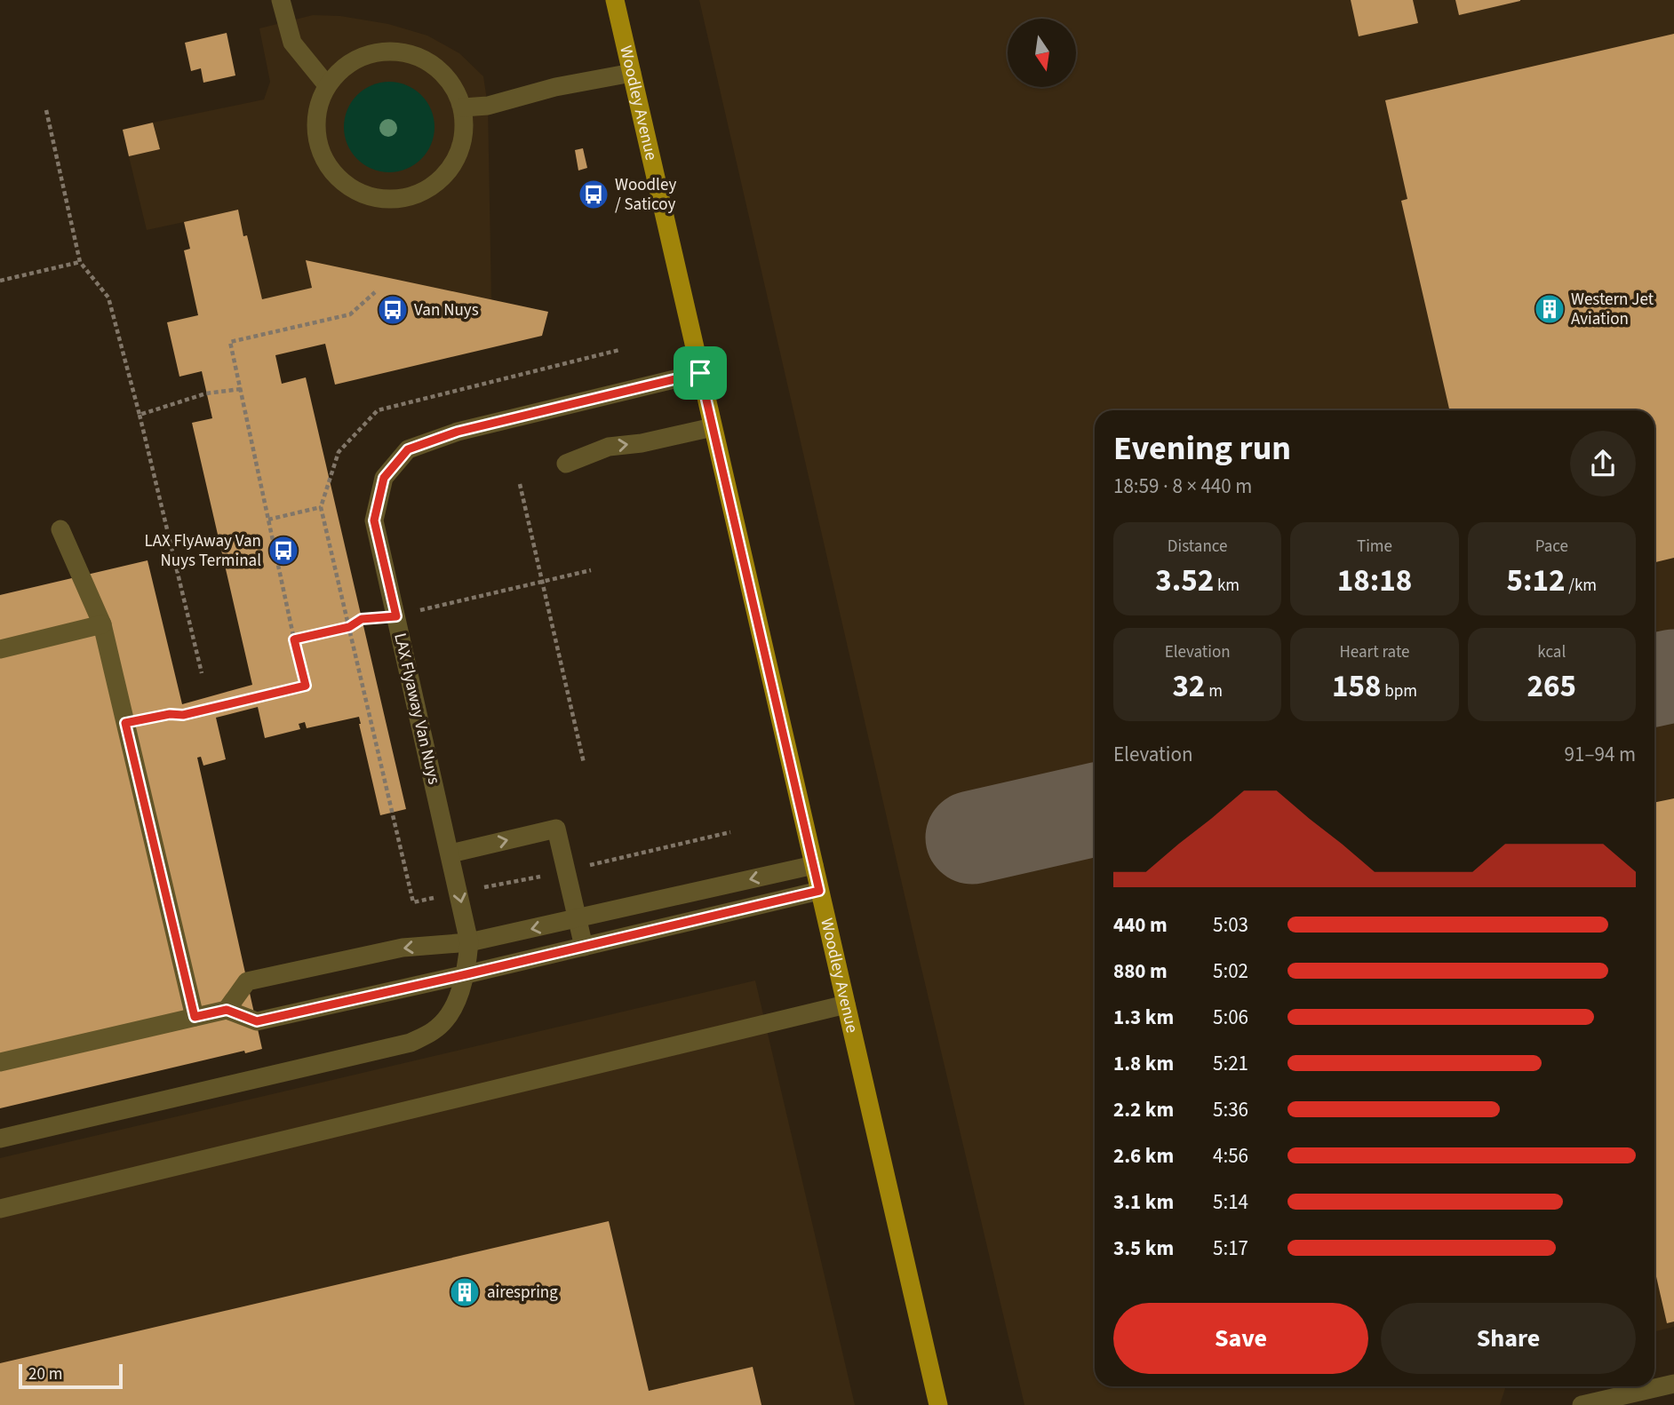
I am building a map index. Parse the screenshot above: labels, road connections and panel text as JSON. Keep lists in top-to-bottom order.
{
  "streets": {
    "main road": ["Woodley Avenue"],
    "street": ["LAX Flyaway Van Nuys"]
  },
  "crossings": [
    ["Woodley Avenue", "LAX Flyaway Van Nuys"]
  ],
  "places": {
    "bus stop": ["Woodley / Saticoy", "Van Nuys", "LAX FlyAway Van Nuys Terminal"],
    "building": ["Western Jet Aviation", "airespring"]
  },
  "scale_bar": "20 m",
  "north": "bottom",
  "page": {
    "heading": ["Evening run", "18:59 · 8 × 440 m"],
    "stats": [
      ["Distance", "3.52 km"],
      ["Time", "18:18"],
      ["Pace", "5:12 /km"],
      ["Elevation", "32 m"],
      ["Heart rate", "158 bpm"],
      ["kcal", "265"]
    ],
    "chart": ["Elevation", "91–94 m"],
    "list": [
      {
        "name": "440 m",
        "note": "5:03"
      },
      {
        "name": "880 m",
        "note": "5:02"
      },
      {
        "name": "1.3 km",
        "note": "5:06"
      },
      {
        "name": "1.8 km",
        "note": "5:21"
      },
      {
        "name": "2.2 km",
        "note": "5:36"
      },
      {
        "name": "2.6 km",
        "note": "4:56"
      },
      {
        "name": "3.1 km",
        "note": "5:14"
      },
      {
        "name": "3.5 km",
        "note": "5:17"
      }
    ],
    "buttons": ["Save", "Share"],
    "scale": "20 m"
  }
}
